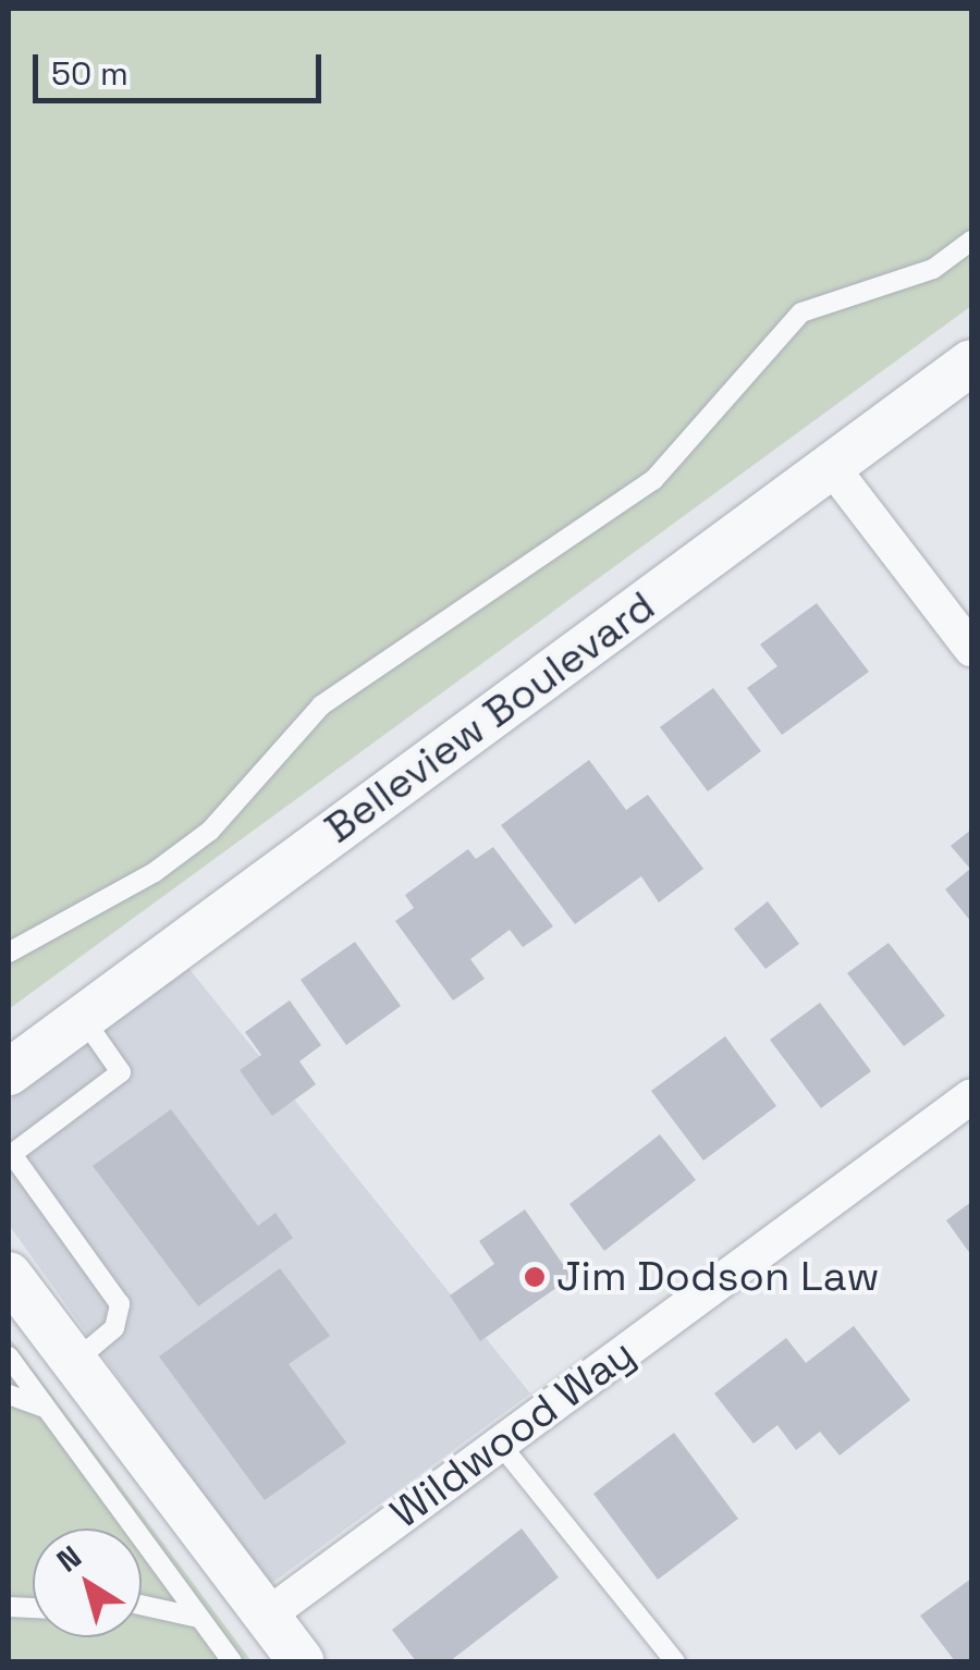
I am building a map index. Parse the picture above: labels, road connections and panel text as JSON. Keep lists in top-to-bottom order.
{
  "streets": {
    "street": ["Belleview Boulevard", "Wildwood Way"]
  },
  "places": ["Jim Dodson Law"],
  "scale_bar": "50 m",
  "north": "top left"
}
